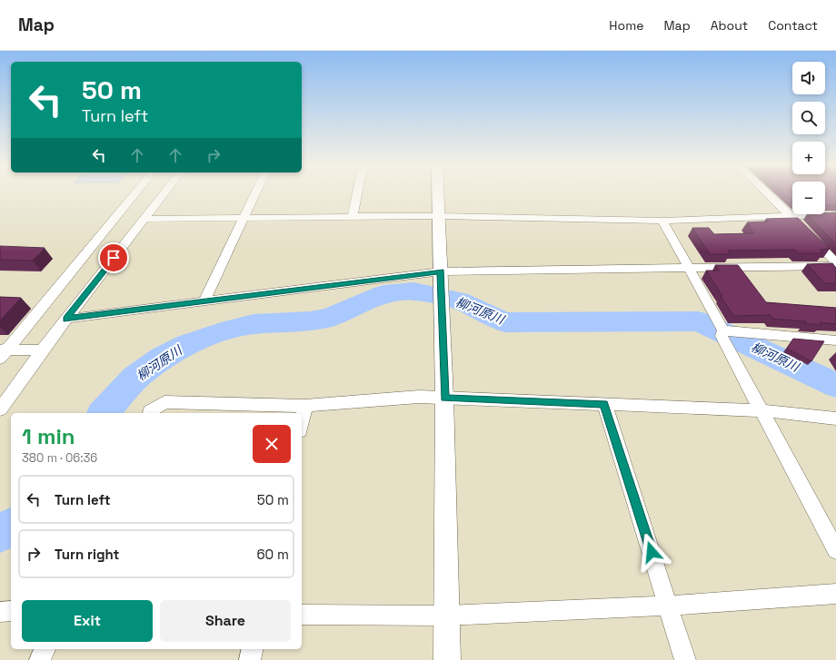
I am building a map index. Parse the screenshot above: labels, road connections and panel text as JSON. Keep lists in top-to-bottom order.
{
  "water": ["柳河原川"],
  "page": {
    "header": "Map",
    "nav": [
      "Home",
      "Map",
      "About",
      "Contact"
    ],
    "map_buttons": ["+", "−"],
    "turn": ["50 m", "Turn left"],
    "heading": ["1 min", "380 m · 06:36"],
    "list": [
      {
        "name": "Turn left",
        "value": "50 m"
      },
      {
        "name": "Turn right",
        "value": "60 m"
      }
    ],
    "buttons": ["Exit", "Share"]
  }
}
